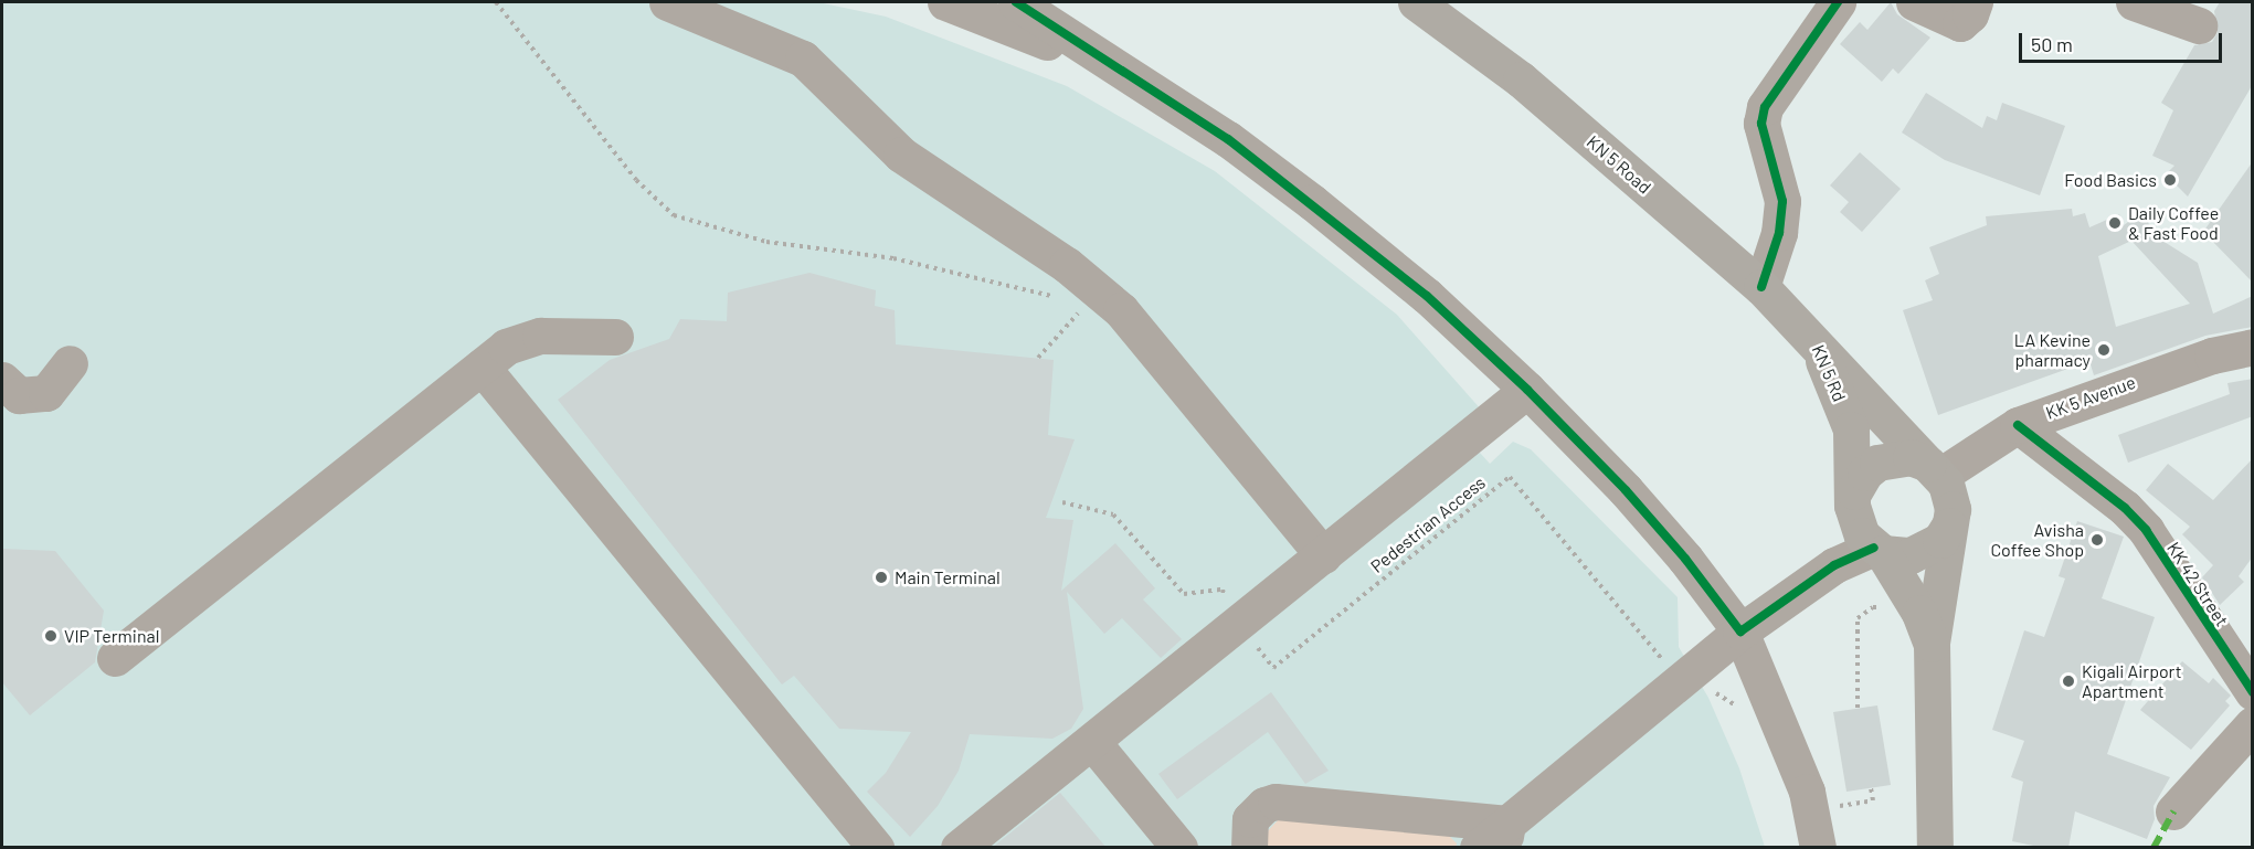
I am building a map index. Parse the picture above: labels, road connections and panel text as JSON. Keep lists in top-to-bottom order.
{
  "streets": {
    "main road": ["KN 5 Road", "KN 5 Rd"],
    "street": ["KK 5 Avenue", "KK 42 Street"],
    "path": ["Pedestrian Access"]
  },
  "crossings": [
    ["KN 5 Road", "KN 5 Rd"],
    ["KN 5 Rd", "KK 5 Avenue"],
    ["KK 5 Avenue", "KK 42 Street"]
  ],
  "places": [
    "Food Basics",
    "Daily Coffee & Fast Food",
    "LA Kevine pharmacy",
    "Avisha Coffee Shop",
    "Main Terminal",
    "VIP Terminal",
    "Kigali Airport Apartment"
  ],
  "scale_bar": "50 m"
}
